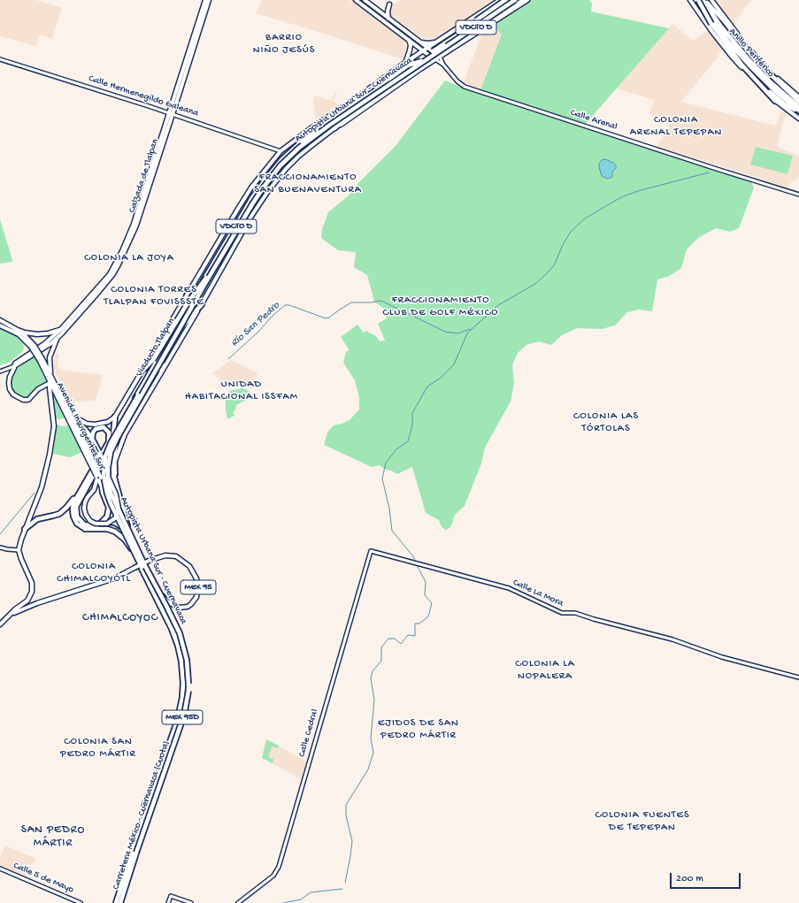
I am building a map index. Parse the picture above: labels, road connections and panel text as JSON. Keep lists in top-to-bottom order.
{
  "streets": {
    "highway": [
      "VDCTO D",
      "Anillo Periférico",
      "Autopista Urbana Sur - Cuernavaca",
      "Viaducto Tlalpan",
      "MEX 95D",
      "Carretera México - Cuernavaca (Cuota)"
    ],
    "main road": ["Calzada de Tlalpan", "Avenida Insurgentes Sur", "MEX 95"],
    "street": [
      "Calle Hermenegildo Galeana",
      "Calle Arenal",
      "Calle La Mora",
      "Calle Cedral",
      "Calle 5 de Mayo"
    ]
  },
  "crossings": [
    ["VDCTO D", "Viaducto Tlalpan"],
    ["VDCTO D", "MEX 95D"],
    ["Calle Hermenegildo Galeana", "Calzada de Tlalpan"],
    ["Calle Hermenegildo Galeana", "Viaducto Tlalpan"],
    ["Autopista Urbana Sur - Cuernavaca", "Viaducto Tlalpan"],
    ["Autopista Urbana Sur - Cuernavaca", "Carretera México - Cuernavaca (Cuota)"],
    ["Viaducto Tlalpan", "MEX 95D"],
    ["Avenida Insurgentes Sur", "MEX 95D"],
    ["Avenida Insurgentes Sur", "Carretera México - Cuernavaca (Cuota)"],
    ["MEX 95", "Carretera México - Cuernavaca (Cuota)"],
    ["Calle La Mora", "Calle Cedral"],
    ["MEX 95D", "Carretera México - Cuernavaca (Cuota)"]
  ],
  "districts": [
    "BARRIO NIÑO JESÚS",
    "COLONIA ARENAL TEPEPAN",
    "FRACCIONAMIENTO SAN BUENAVENTURA",
    "COLONIA LA JOYA",
    "COLONIA TORRES TLALPAN FOVISSSTE",
    "FRACCIONAMIENTO CLUB DE GOLF MÉXICO",
    "UNIDAD HABITACIONAL ISSFAM",
    "COLONIA LAS TÓRTOLAS",
    "COLONIA CHIMALCOYÓTL",
    "CHIMALCOYOC",
    "COLONIA LA NOPALERA",
    "EJIDOS DE SAN PEDRO MÁRTIR",
    "COLONIA SAN PEDRO MÁRTIR",
    "COLONIA FUENTES DE TEPEPAN",
    "SAN PEDRO MÁRTIR"
  ],
  "water": ["Río San Pedro"],
  "scale_bar": "200 m"
}
